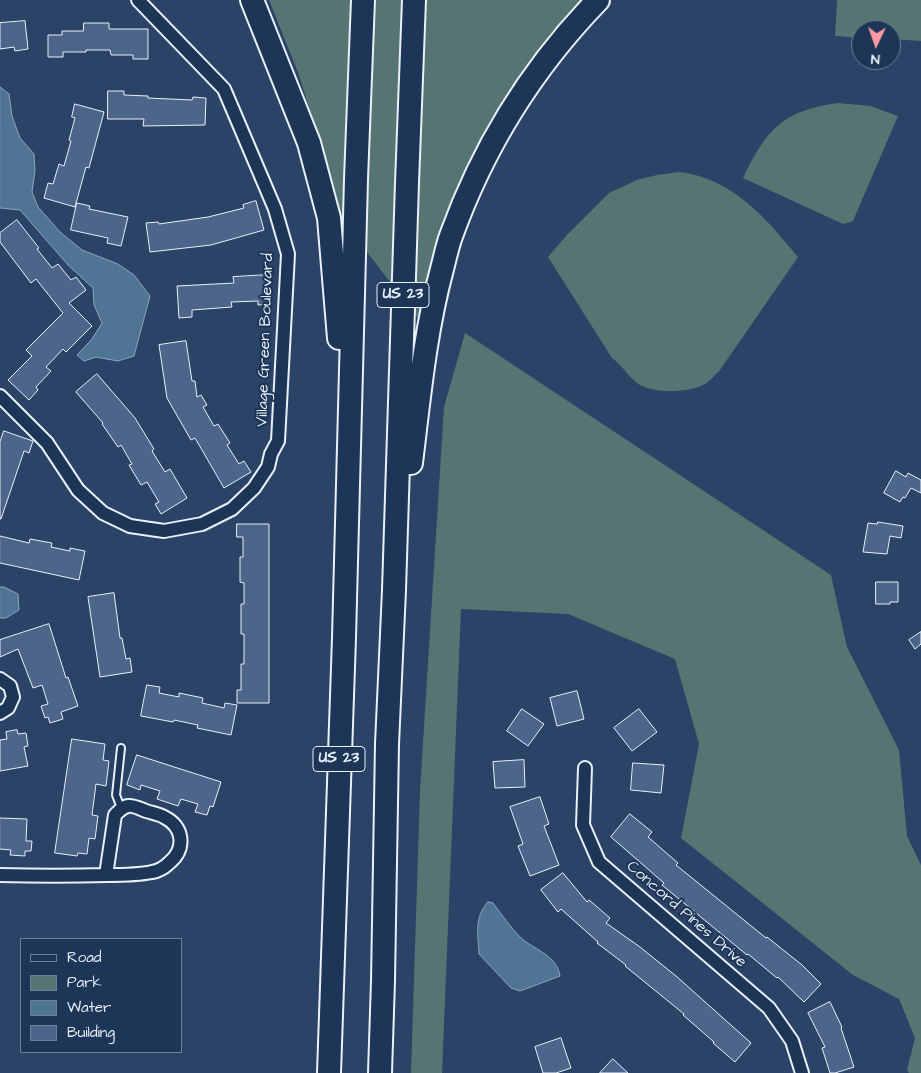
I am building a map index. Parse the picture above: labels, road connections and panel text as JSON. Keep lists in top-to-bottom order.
{
  "streets": {
    "highway": ["US 23"],
    "street": ["Village Green Boulevard", "Concord Pines Drive"]
  },
  "legend": [
    "Road",
    "Park",
    "Water",
    "Building"
  ],
  "north": "bottom"
}
